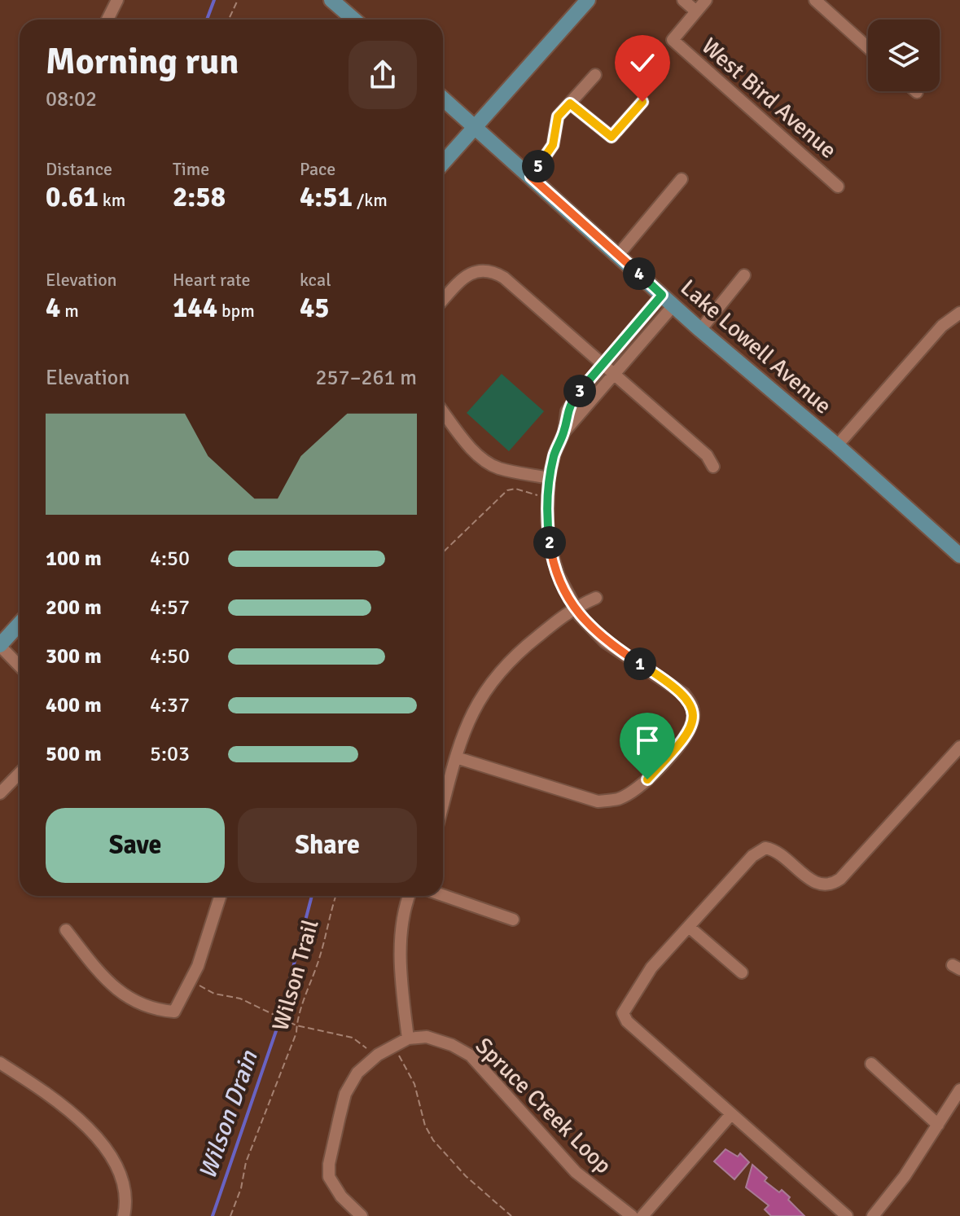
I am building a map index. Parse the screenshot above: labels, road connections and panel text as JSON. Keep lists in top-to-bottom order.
{
  "streets": {
    "main road": ["Lake Lowell Avenue"],
    "street": ["West Bird Avenue", "Spruce Creek Loop"],
    "path": ["Wilson Trail"]
  },
  "water": ["Wilson Drain"],
  "page": {
    "heading": ["Morning run", "08:02"],
    "stats": [
      ["Distance", "0.61 km"],
      ["Time", "2:58"],
      ["Pace", "4:51 /km"],
      ["Elevation", "4 m"],
      ["Heart rate", "144 bpm"],
      ["kcal", "45"]
    ],
    "pins": [
      "5",
      "4",
      "3",
      "2",
      "1"
    ],
    "chart": ["Elevation", "257–261 m"],
    "list": [
      {
        "name": "100 m",
        "note": "4:50"
      },
      {
        "name": "200 m",
        "note": "4:57"
      },
      {
        "name": "300 m",
        "note": "4:50"
      },
      {
        "name": "400 m",
        "note": "4:37"
      },
      {
        "name": "500 m",
        "note": "5:03"
      }
    ],
    "buttons": ["Save", "Share"]
  }
}
